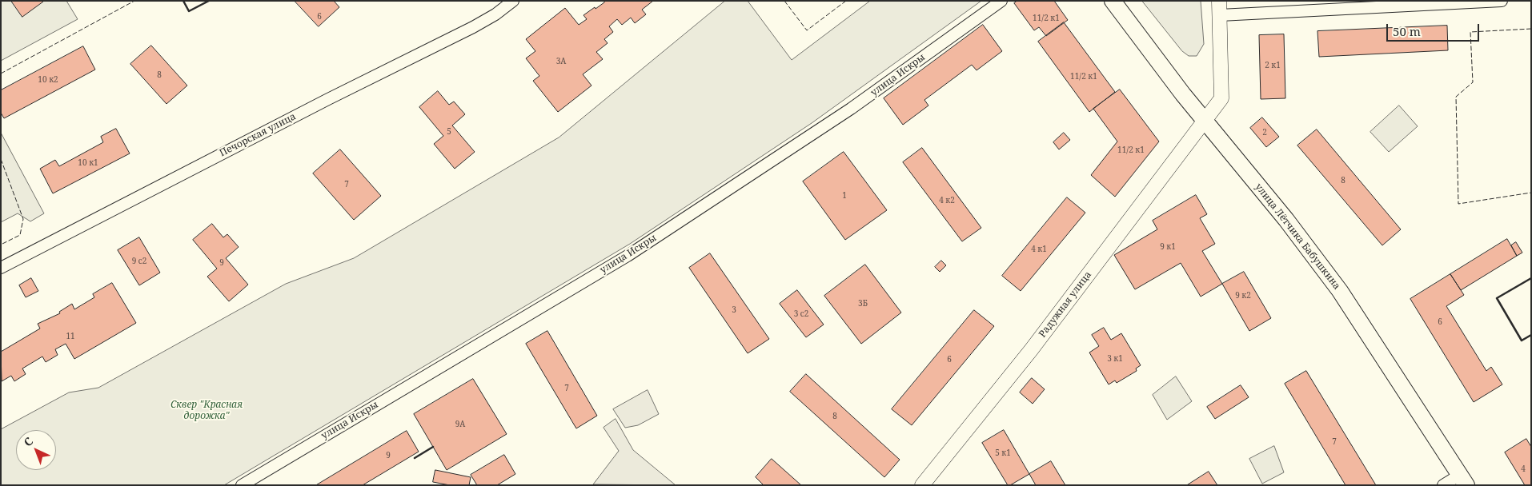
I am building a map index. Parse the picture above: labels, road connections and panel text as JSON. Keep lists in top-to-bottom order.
{
  "streets": {
    "main road": ["улица Лётчика Бабушкина"],
    "street": ["улица Искры", "Печорская улица", "Радужная улица"]
  },
  "crossings": [
    ["улица Лётчика Бабушкина", "Радужная улица"]
  ],
  "parks": ["Сквер \"Красная дорожка\""],
  "house_numbers": [
    "6",
    "11/2 к1",
    "3А",
    "2 к1",
    "8",
    "11/2 к1",
    "10 к2",
    "5",
    "2",
    "11/2 к1",
    "10 к1",
    "8",
    "7",
    "1",
    "4 к2",
    "9 к1",
    "4 к1",
    "9 с2",
    "9",
    "9 к2",
    "3Б",
    "3",
    "3 с2",
    "6",
    "11",
    "3 к1",
    "6",
    "7",
    "8",
    "9А",
    "7",
    "5 к1",
    "9",
    "4"
  ],
  "scale_bar": "50 m",
  "north": "top left"
}
